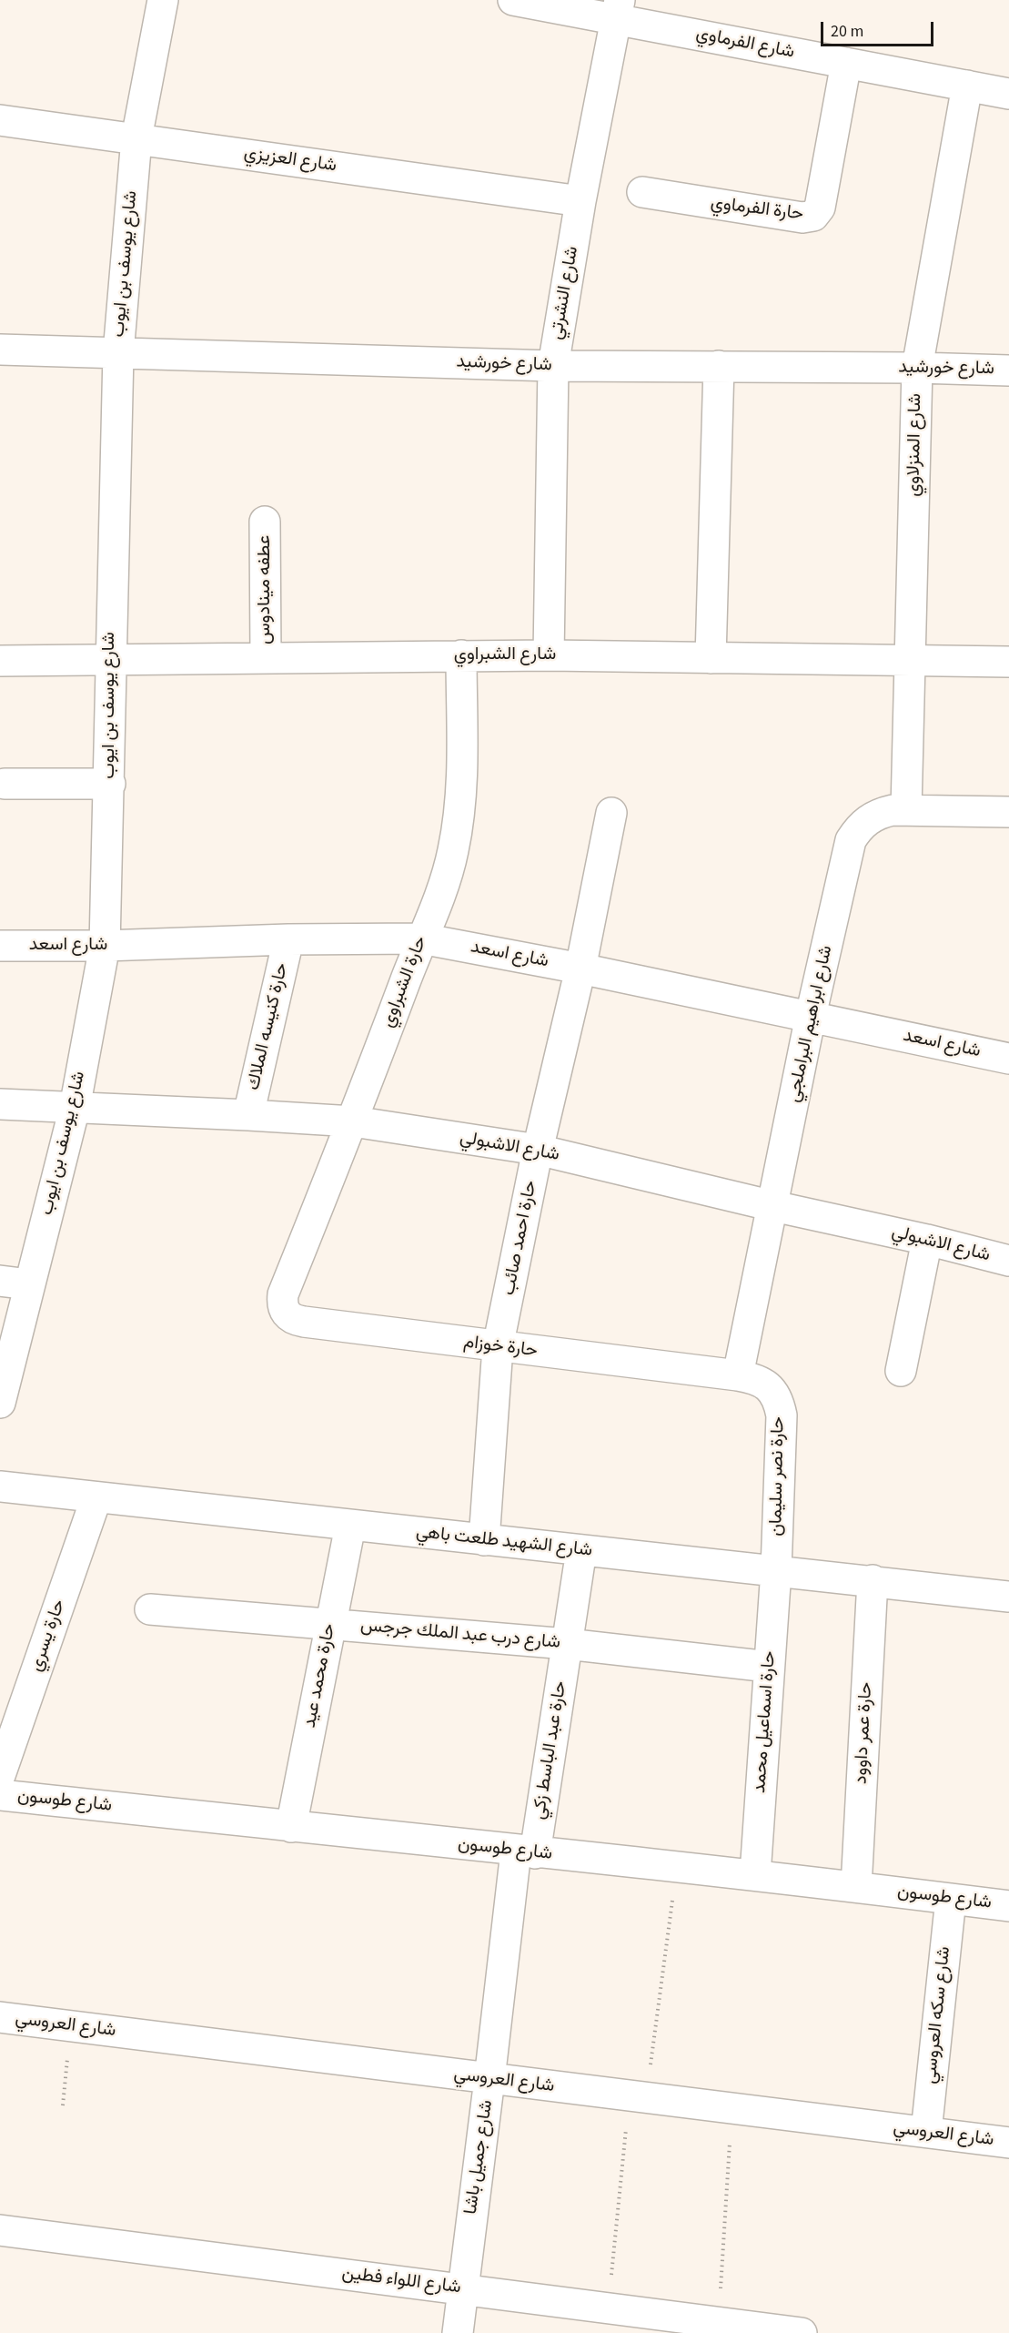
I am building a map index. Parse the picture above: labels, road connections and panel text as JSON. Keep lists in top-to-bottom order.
{
  "streets": {
    "street": [
      "شارع الفرماوي",
      "شارع العزيزي",
      "حارة الفرماوي",
      "شارع يوسف بن ايوب",
      "شارع النشرتي",
      "شارع خورشيد",
      "شارع المنزلاوي",
      "عطفه مينادوس",
      "شارع الشبراوي",
      "شارع اسعد",
      "حارة الشبراوي",
      "شارع ابراهيم البراملجي",
      "حارة كنيسه الملاك",
      "شارع الاشبولي",
      "حارة احمد صائب",
      "حارة خوزام",
      "حارة نصر سليمان",
      "شارع الشهيد طلعت باهي",
      "شارع درب عبد الملك جرجس",
      "حارة يسري",
      "حارة محمد عيد",
      "حارة اسماعيل محمد",
      "حارة عمر داوود",
      "حارة عبد الباسط زكي",
      "شارع طوسون",
      "شارع سكه العروسي",
      "شارع العروسي",
      "شارع جميل باشا",
      "شارع اللواء فطين"
    ]
  },
  "crossings": [
    ["شارع الفرماوي", "حارة الفرماوي"],
    ["شارع الفرماوي", "شارع النشرتي"],
    ["شارع الفرماوي", "شارع المنزلاوي"],
    ["شارع العزيزي", "شارع يوسف بن ايوب"],
    ["شارع العزيزي", "شارع النشرتي"],
    ["شارع يوسف بن ايوب", "شارع خورشيد"],
    ["شارع يوسف بن ايوب", "شارع الشبراوي"],
    ["شارع يوسف بن ايوب", "شارع اسعد"],
    ["شارع يوسف بن ايوب", "شارع الاشبولي"],
    ["شارع النشرتي", "شارع خورشيد"],
    ["شارع النشرتي", "شارع الشبراوي"],
    ["شارع خورشيد", "شارع المنزلاوي"],
    ["شارع المنزلاوي", "شارع الشبراوي"],
    ["شارع المنزلاوي", "شارع ابراهيم البراملجي"],
    ["عطفه مينادوس", "شارع الشبراوي"],
    ["شارع الشبراوي", "حارة الشبراوي"],
    ["شارع اسعد", "حارة الشبراوي"],
    ["شارع اسعد", "شارع ابراهيم البراملجي"],
    ["شارع اسعد", "حارة كنيسه الملاك"],
    ["شارع اسعد", "حارة احمد صائب"],
    ["حارة الشبراوي", "شارع الاشبولي"],
    ["حارة الشبراوي", "حارة خوزام"],
    ["شارع ابراهيم البراملجي", "شارع الاشبولي"],
    ["شارع ابراهيم البراملجي", "حارة خوزام"],
    ["شارع ابراهيم البراملجي", "حارة نصر سليمان"],
    ["حارة كنيسه الملاك", "شارع الاشبولي"],
    ["شارع الاشبولي", "حارة احمد صائب"],
    ["حارة احمد صائب", "حارة خوزام"],
    ["حارة احمد صائب", "شارع الشهيد طلعت باهي"],
    ["حارة خوزام", "حارة نصر سليمان"],
    ["حارة نصر سليمان", "شارع الشهيد طلعت باهي"],
    ["حارة نصر سليمان", "حارة اسماعيل محمد"],
    ["شارع الشهيد طلعت باهي", "حارة يسري"],
    ["شارع الشهيد طلعت باهي", "حارة محمد عيد"],
    ["شارع الشهيد طلعت باهي", "حارة اسماعيل محمد"],
    ["شارع الشهيد طلعت باهي", "حارة عمر داوود"],
    ["شارع الشهيد طلعت باهي", "حارة عبد الباسط زكي"],
    ["شارع درب عبد الملك جرجس", "حارة محمد عيد"],
    ["شارع درب عبد الملك جرجس", "حارة اسماعيل محمد"],
    ["شارع درب عبد الملك جرجس", "حارة عبد الباسط زكي"],
    ["حارة محمد عيد", "شارع طوسون"],
    ["حارة اسماعيل محمد", "شارع طوسون"],
    ["حارة عمر داوود", "شارع طوسون"],
    ["حارة عبد الباسط زكي", "شارع طوسون"],
    ["حارة عبد الباسط زكي", "شارع جميل باشا"],
    ["شارع طوسون", "شارع سكه العروسي"],
    ["شارع طوسون", "شارع جميل باشا"],
    ["شارع سكه العروسي", "شارع العروسي"],
    ["شارع العروسي", "شارع جميل باشا"],
    ["شارع جميل باشا", "شارع اللواء فطين"]
  ],
  "scale_bar": "20 m"
}
